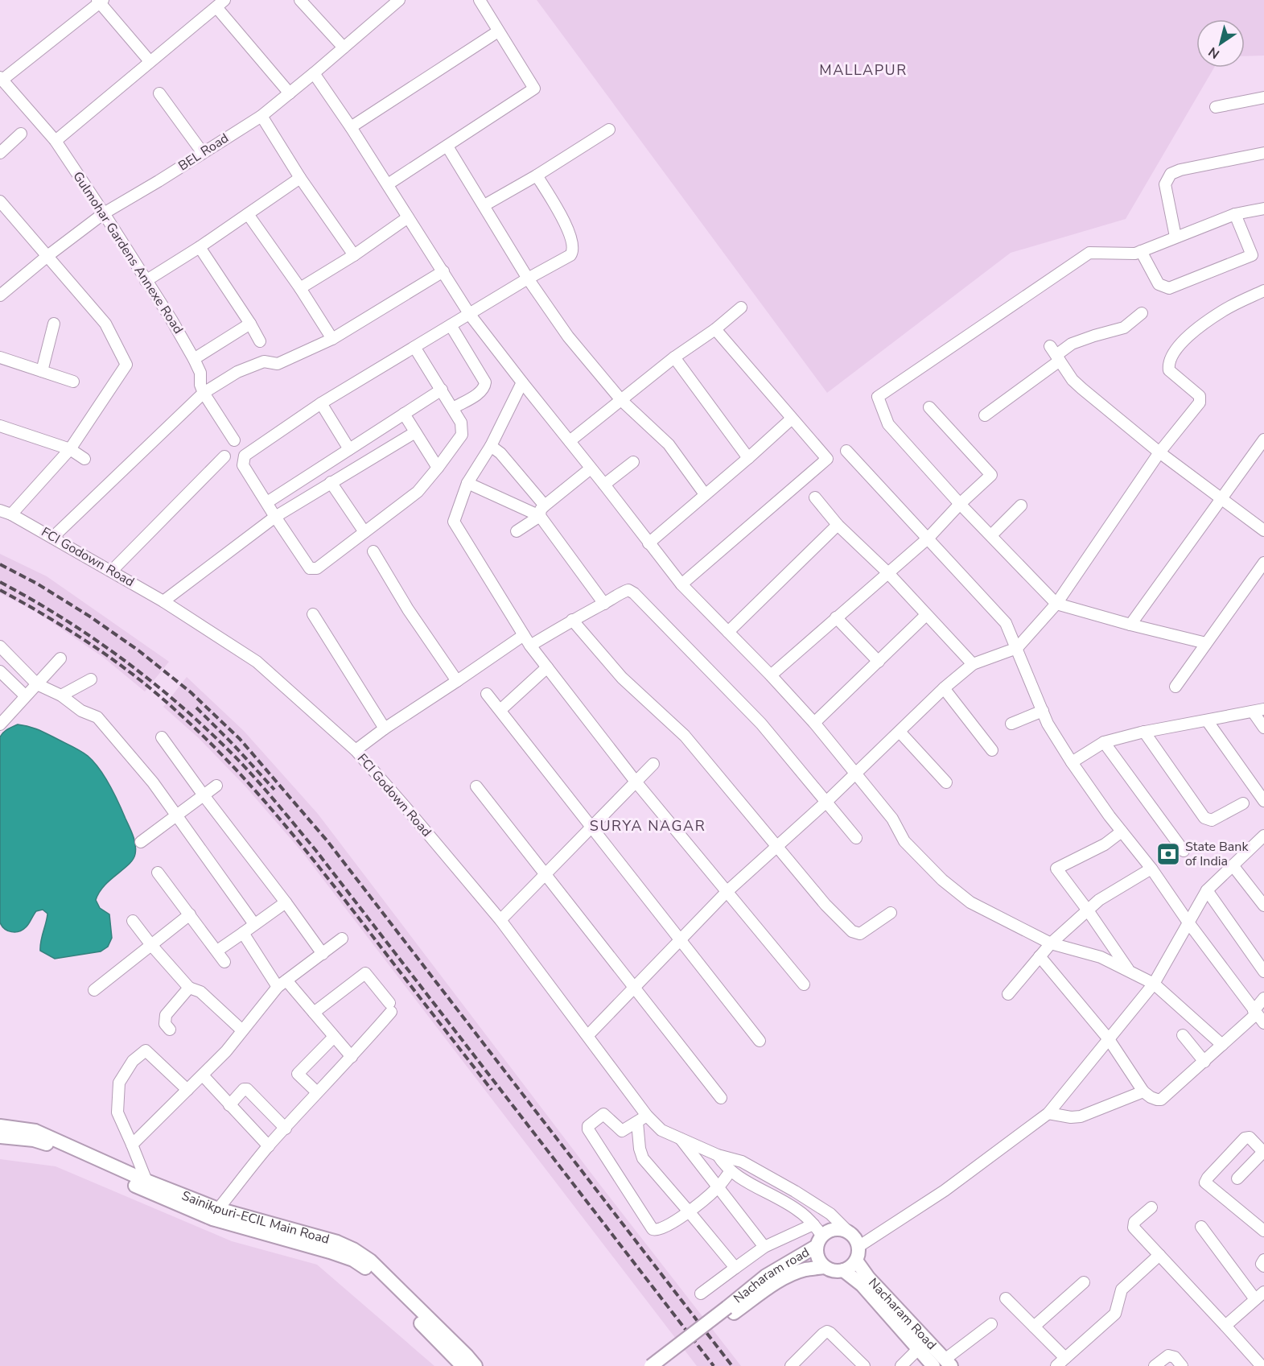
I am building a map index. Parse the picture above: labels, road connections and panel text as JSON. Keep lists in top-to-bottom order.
{
  "streets": {
    "main road": ["Sainikpuri-ECIL Main Road", "Nacharam road", "Nacharam Road"],
    "street": ["BEL Road", "Gulmohar Gardens Annexe Road", "FCI Godown Road"]
  },
  "crossings": [
    ["BEL Road", "Gulmohar Gardens Annexe Road"],
    ["FCI Godown Road", "Nacharam road"],
    ["FCI Godown Road", "Nacharam Road"],
    ["Nacharam road", "Nacharam Road"]
  ],
  "districts": ["MALLAPUR", "SURYA NAGAR"],
  "places": {
    "bank": ["State Bank of India"]
  },
  "north": "bottom left"
}
